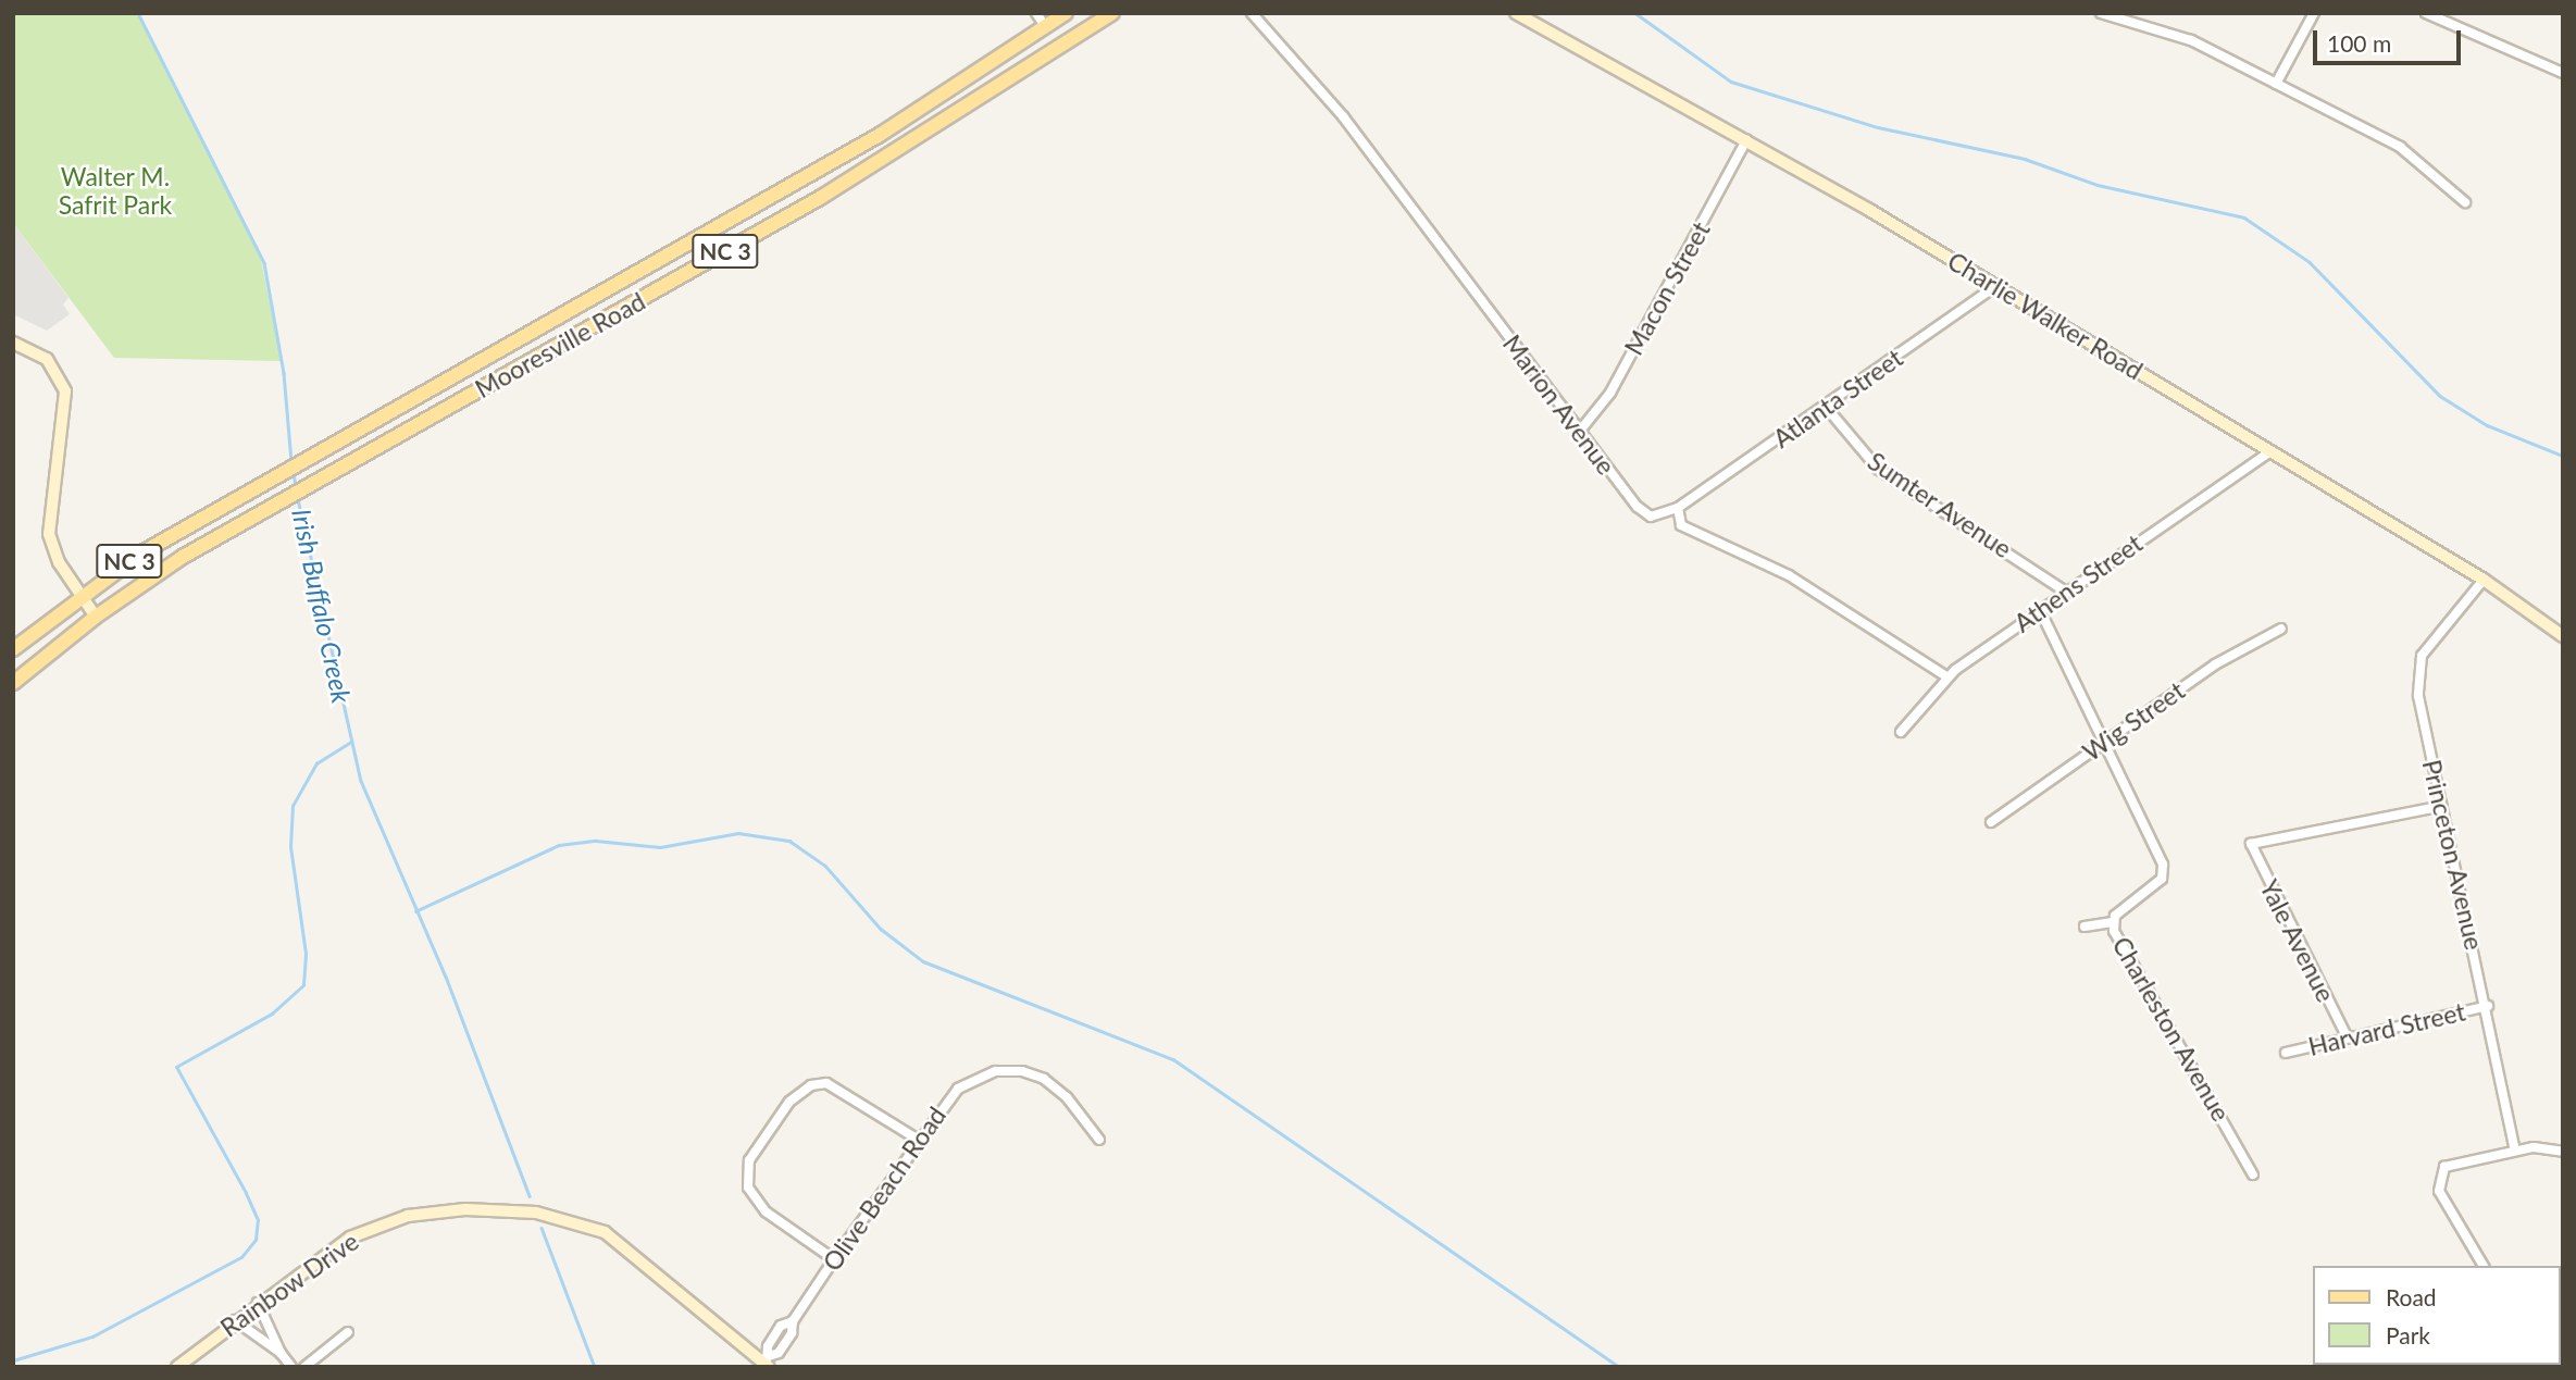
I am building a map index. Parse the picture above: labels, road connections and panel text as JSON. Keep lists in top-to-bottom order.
{
  "streets": {
    "main road": ["NC 3", "Mooresville Road"],
    "street": [
      "Macon Street",
      "Charlie Walker Road",
      "Atlanta Street",
      "Marion Avenue",
      "Sumter Avenue",
      "Athens Street",
      "Wig Street",
      "Princeton Avenue",
      "Yale Avenue",
      "Charleston Avenue",
      "Harvard Street",
      "Olive Beach Road",
      "Rainbow Drive"
    ]
  },
  "crossings": [
    ["Macon Street", "Charlie Walker Road"],
    ["Macon Street", "Marion Avenue"],
    ["Charlie Walker Road", "Atlanta Street"],
    ["Charlie Walker Road", "Athens Street"],
    ["Charlie Walker Road", "Princeton Avenue"],
    ["Atlanta Street", "Marion Avenue"],
    ["Atlanta Street", "Sumter Avenue"],
    ["Sumter Avenue", "Athens Street"],
    ["Athens Street", "Charleston Avenue"],
    ["Wig Street", "Charleston Avenue"],
    ["Princeton Avenue", "Yale Avenue"],
    ["Princeton Avenue", "Harvard Street"],
    ["Yale Avenue", "Harvard Street"],
    ["Olive Beach Road", "Rainbow Drive"]
  ],
  "water": ["Irish Buffalo Creek"],
  "parks": ["Walter M. Safrit Park"],
  "legend": ["Road", "Park"],
  "scale_bar": "100 m"
}
